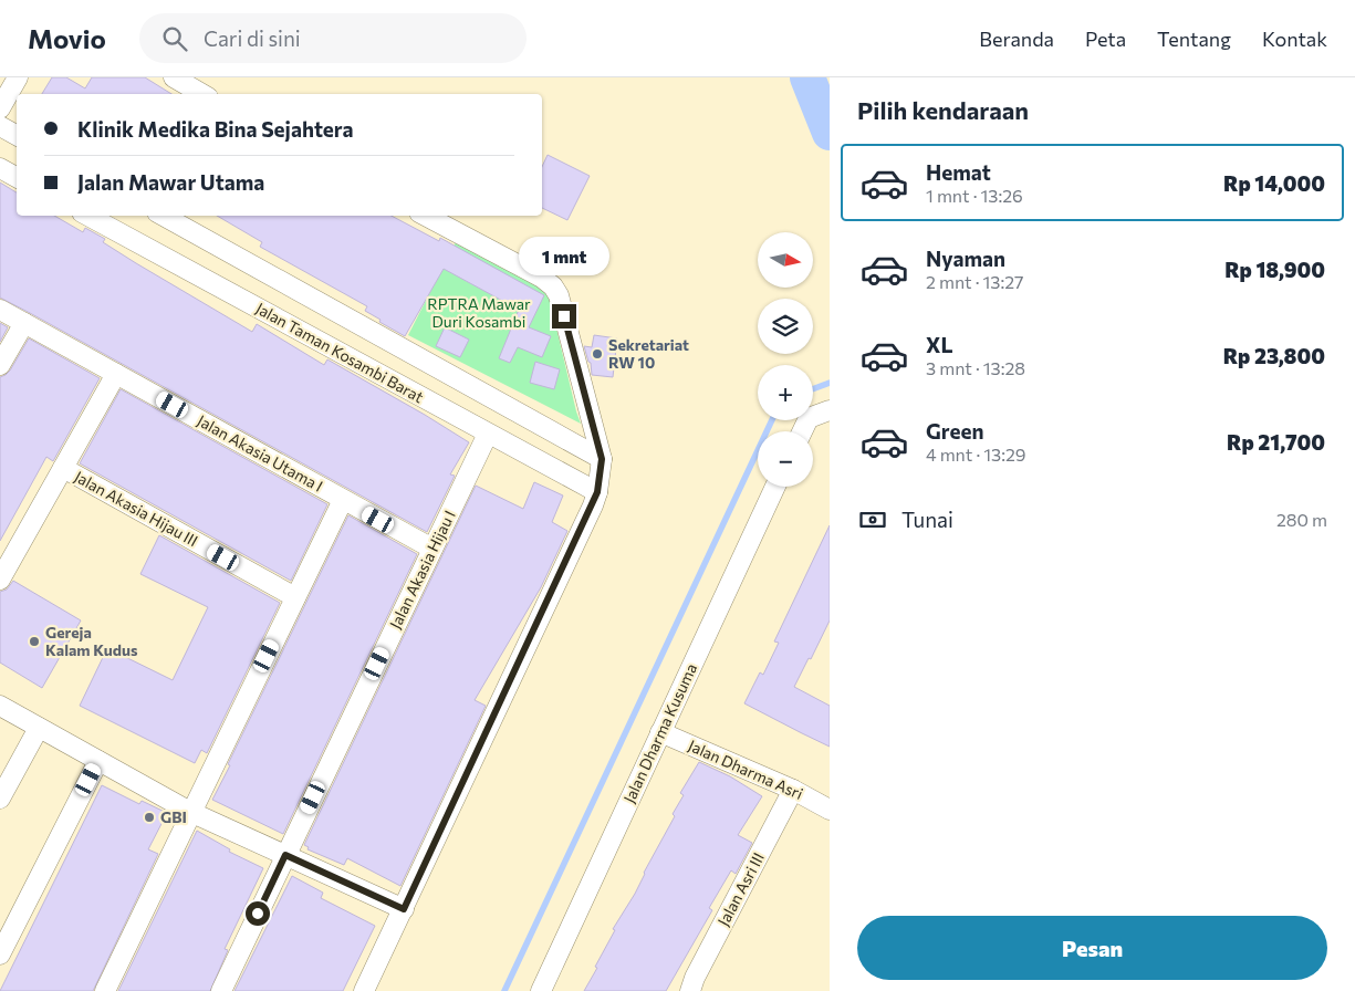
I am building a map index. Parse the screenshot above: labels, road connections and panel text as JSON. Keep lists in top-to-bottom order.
{
  "streets": {
    "street": [
      "Jalan Taman Kosambi Barat",
      "Jalan Akasia Utama I",
      "Jalan Akasia Hijau III",
      "Jalan Akasia Hijau I",
      "Jalan Dharma Kusuma",
      "Jalan Dharma Asri",
      "Jalan Asri III"
    ]
  },
  "crossings": [
    ["Jalan Taman Kosambi Barat", "Jalan Akasia Hijau I"],
    ["Jalan Akasia Utama I", "Jalan Akasia Hijau I"],
    ["Jalan Dharma Kusuma", "Jalan Dharma Asri"],
    ["Jalan Dharma Asri", "Jalan Asri III"]
  ],
  "parks": ["RPTRA Mawar Duri Kosambi"],
  "places": ["Sekretariat RW 10", "Gereja Kalam Kudus", "GBI"],
  "north": "right",
  "page": {
    "header": "Movio",
    "search": "Cari di sini",
    "nav": [
      "Beranda",
      "Peta",
      "Tentang",
      "Kontak"
    ],
    "heading": "Pilih kendaraan",
    "banner": ["Klinik Medika Bina Sejahtera", "Jalan Mawar Utama"],
    "list": [
      {
        "name": "Hemat",
        "note": "1 mnt · 13:26",
        "value": "Rp 14,000"
      },
      {
        "name": "Nyaman",
        "note": "2 mnt · 13:27",
        "value": "Rp 18,900"
      },
      {
        "name": "XL",
        "note": "3 mnt · 13:28",
        "value": "Rp 23,800"
      },
      {
        "name": "Green",
        "note": "4 mnt · 13:29",
        "value": "Rp 21,700"
      }
    ],
    "map_buttons": ["+", "−"],
    "bubble": "1 mnt",
    "pay": ["Tunai", "280 m"],
    "buttons": "Pesan"
  }
}
